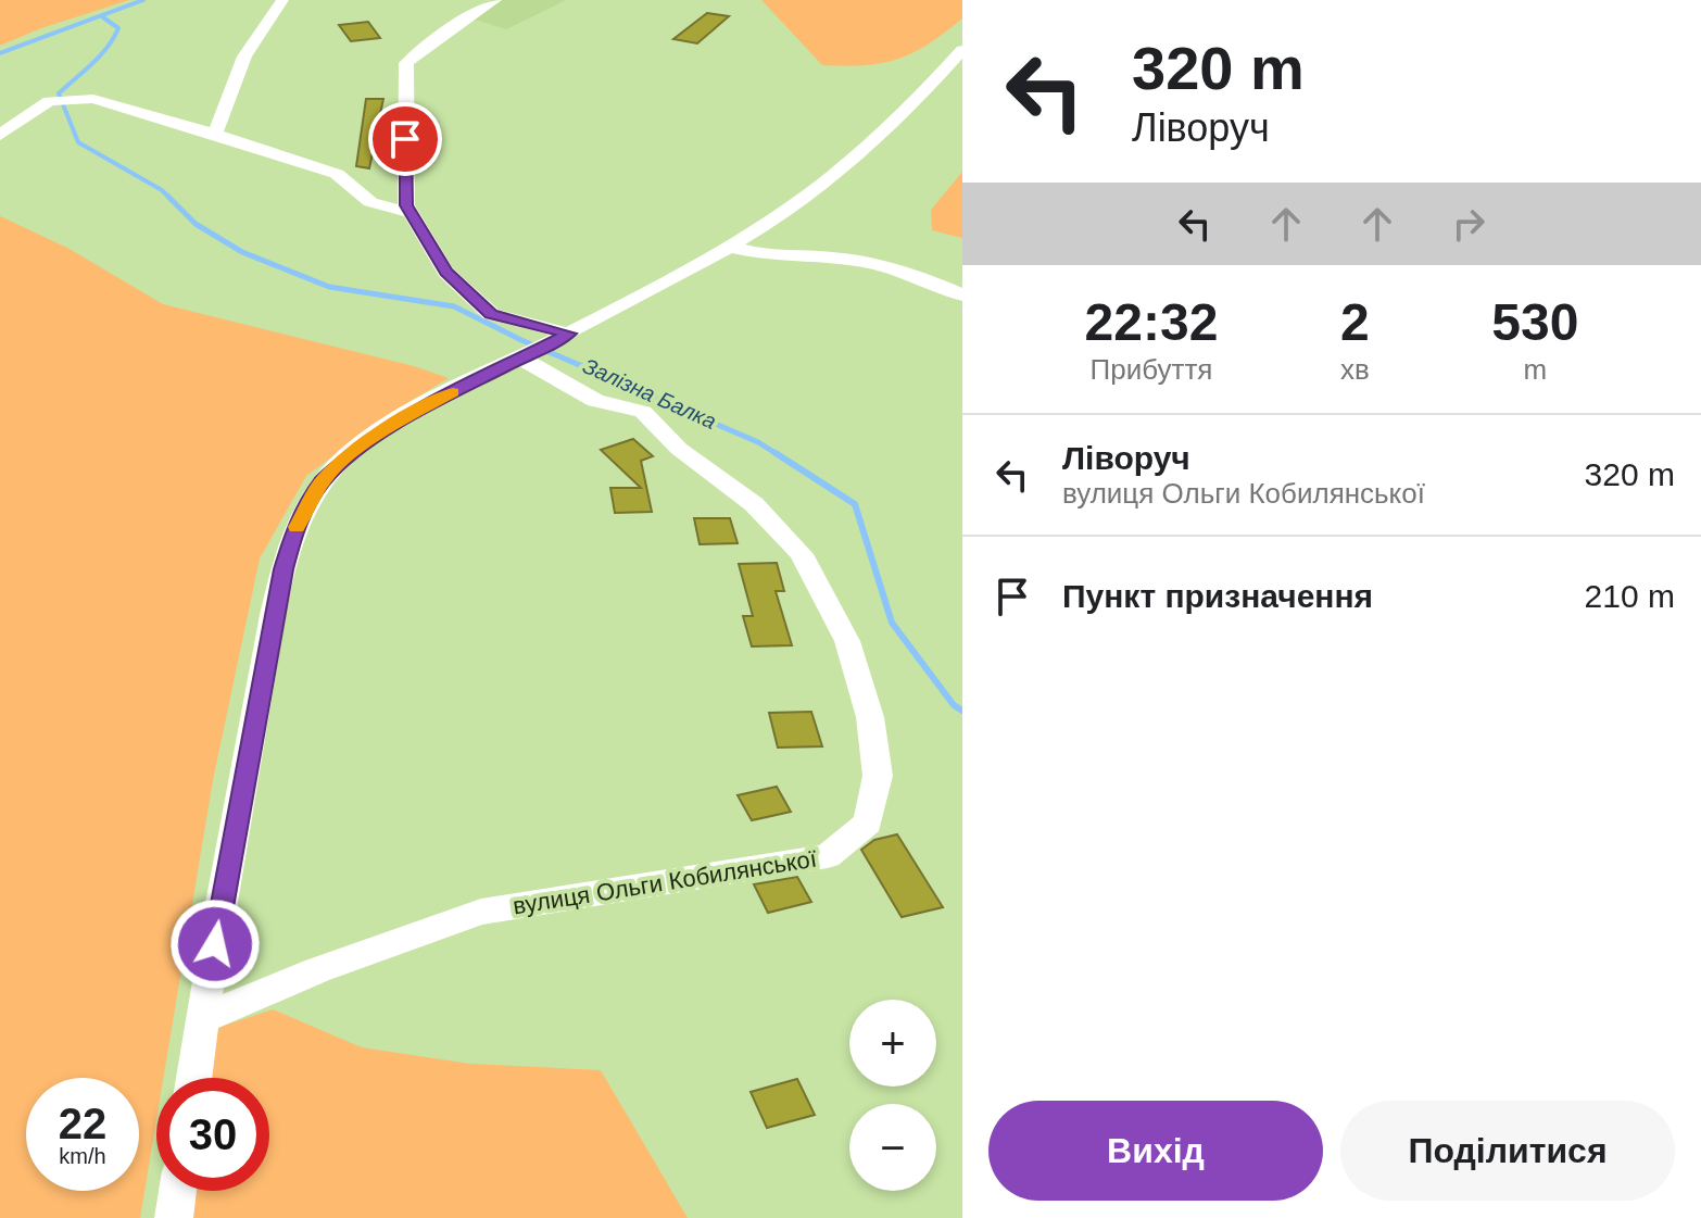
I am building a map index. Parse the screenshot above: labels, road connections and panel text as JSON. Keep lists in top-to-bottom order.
{
  "streets": {
    "street": ["вулиця Ольги Кобилянської"]
  },
  "water": ["Залізна Балка"],
  "page": {
    "turn": ["320 m", "Ліворуч"],
    "eta": [
      "22:32",
      "Прибуття",
      "2",
      "хв",
      "530",
      "m"
    ],
    "list": [
      {
        "name": "Ліворуч",
        "note": "вулиця Ольги Кобилянської",
        "value": "320 m"
      },
      {
        "name": "Пункт призначення",
        "value": "210 m"
      }
    ],
    "map_buttons": ["+", "−"],
    "speed": "22 km/h",
    "limit": "30",
    "buttons": ["Вихід", "Поділитися"]
  }
}
